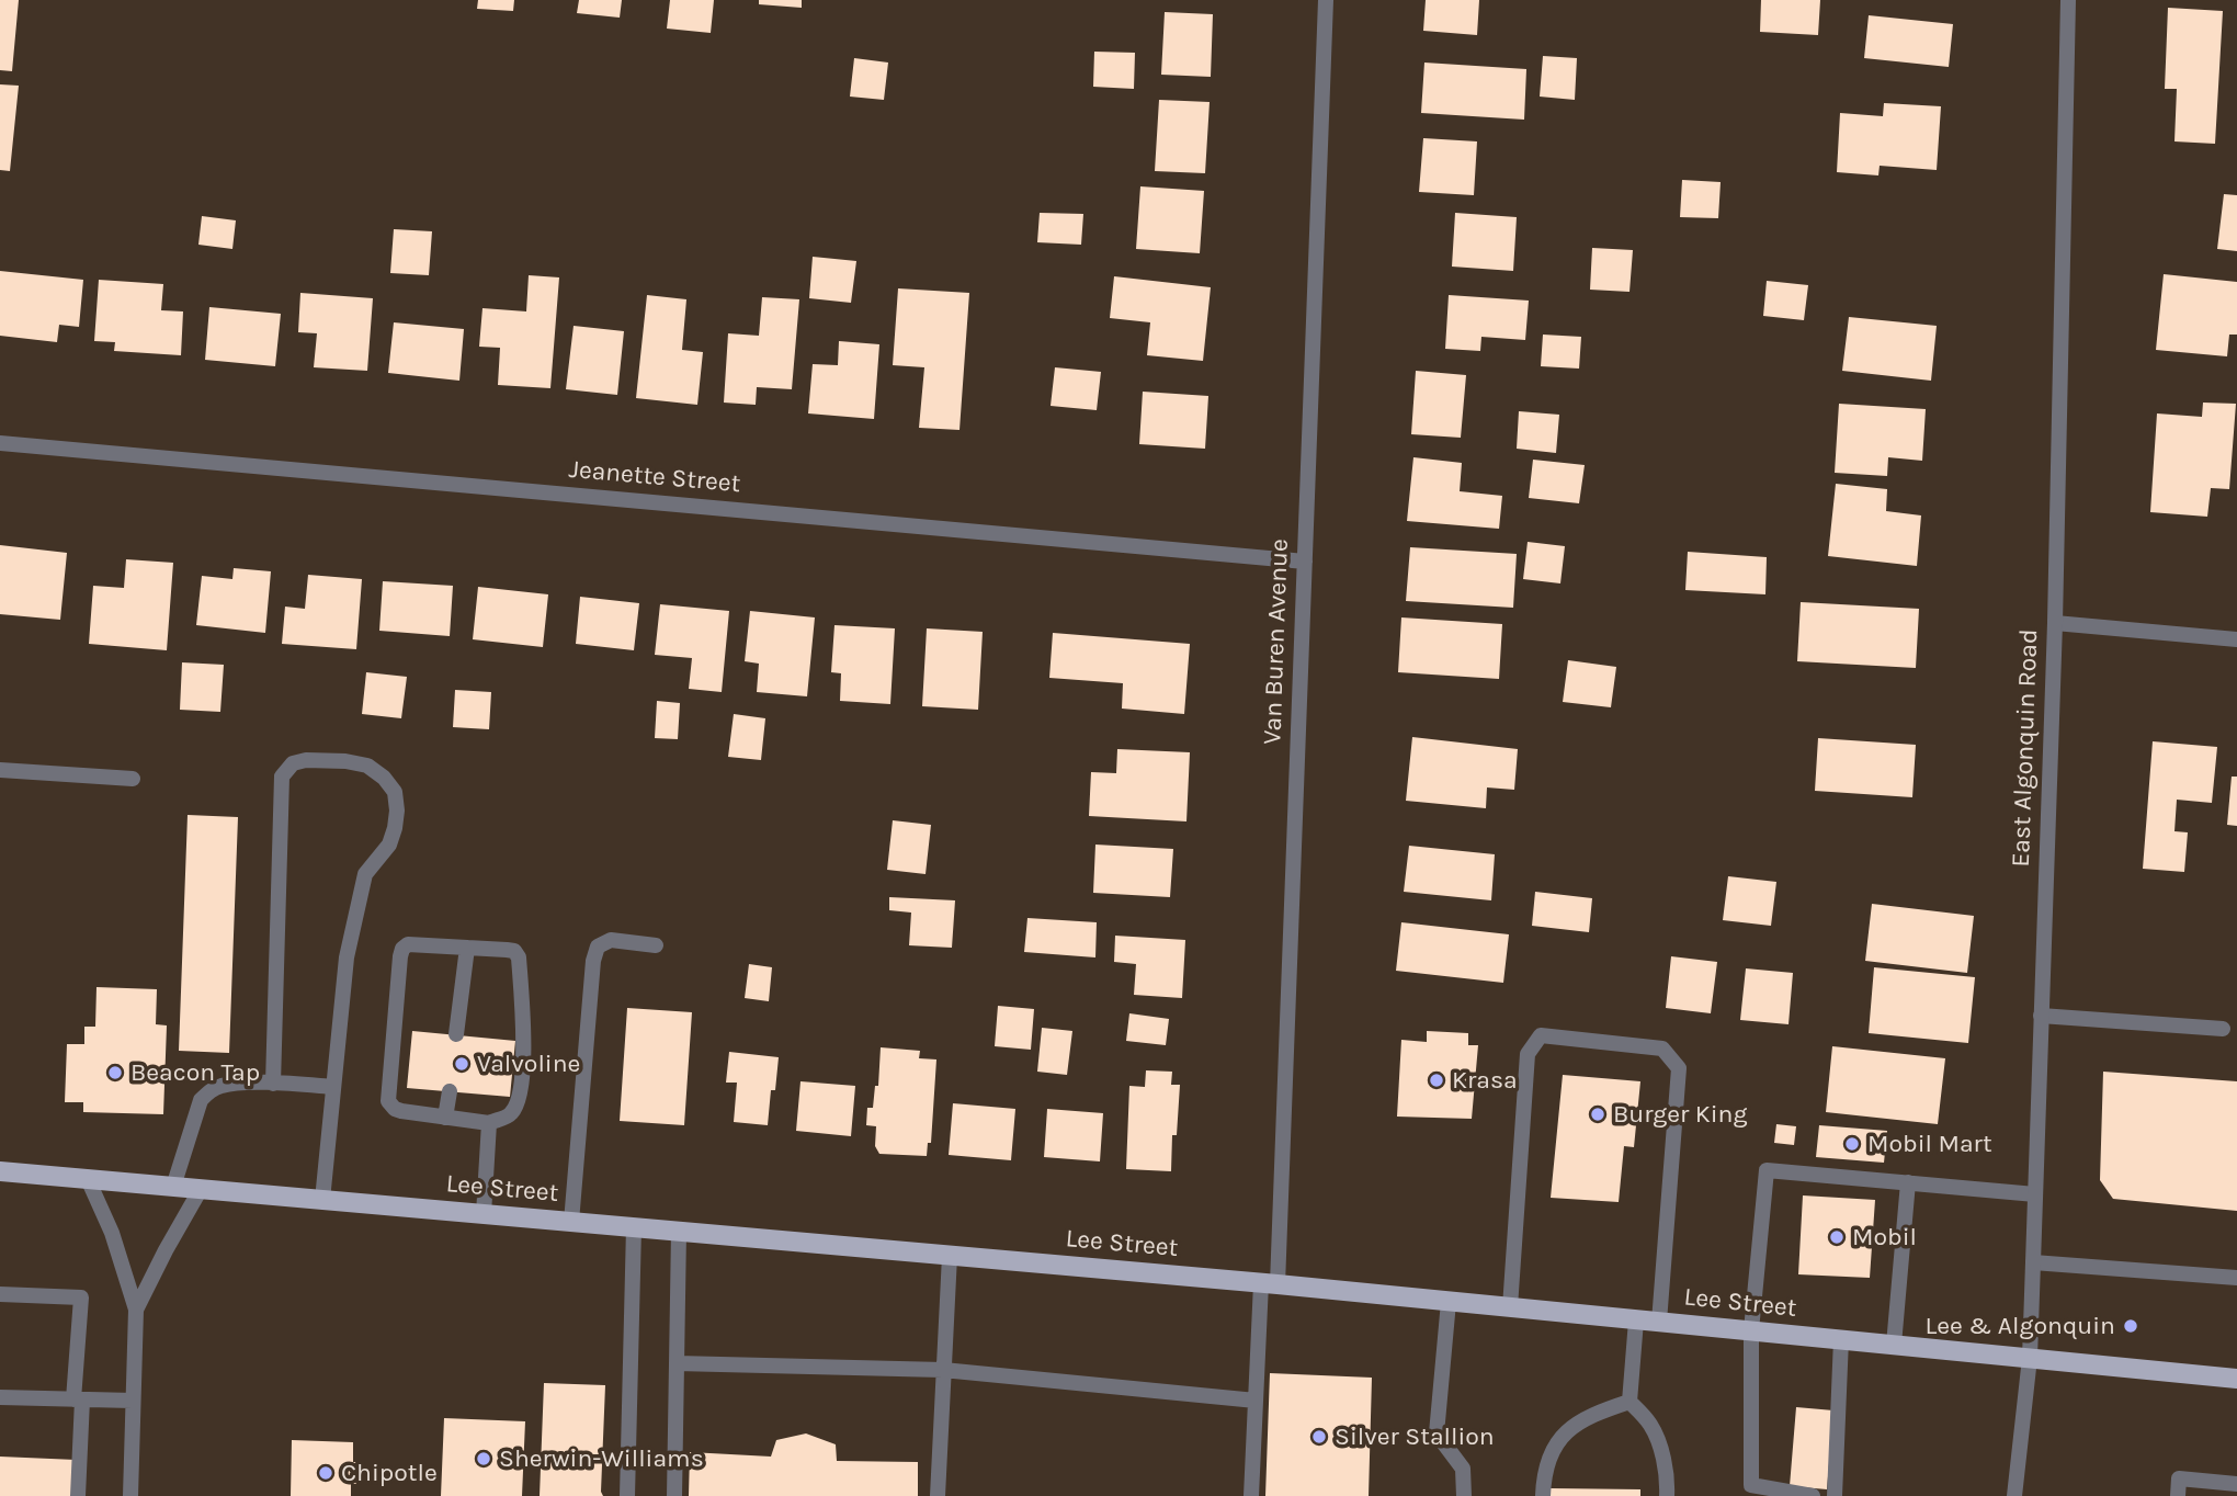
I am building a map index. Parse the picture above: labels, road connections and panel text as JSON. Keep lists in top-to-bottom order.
{
  "streets": {
    "main road": ["Lee Street"],
    "street": ["Jeanette Street", "Van Buren Avenue", "East Algonquin Road"]
  },
  "crossings": [
    ["Jeanette Street", "Van Buren Avenue"],
    ["Van Buren Avenue", "Lee Street"],
    ["East Algonquin Road", "Lee Street"]
  ],
  "places": [
    "Valvoline",
    "Beacon Tap",
    "Krasa",
    "Burger King",
    "Mobil Mart",
    "Mobil",
    "Lee & Algonquin",
    "Silver Stallion",
    "Sherwin-Williams",
    "Chipotle"
  ]
}
